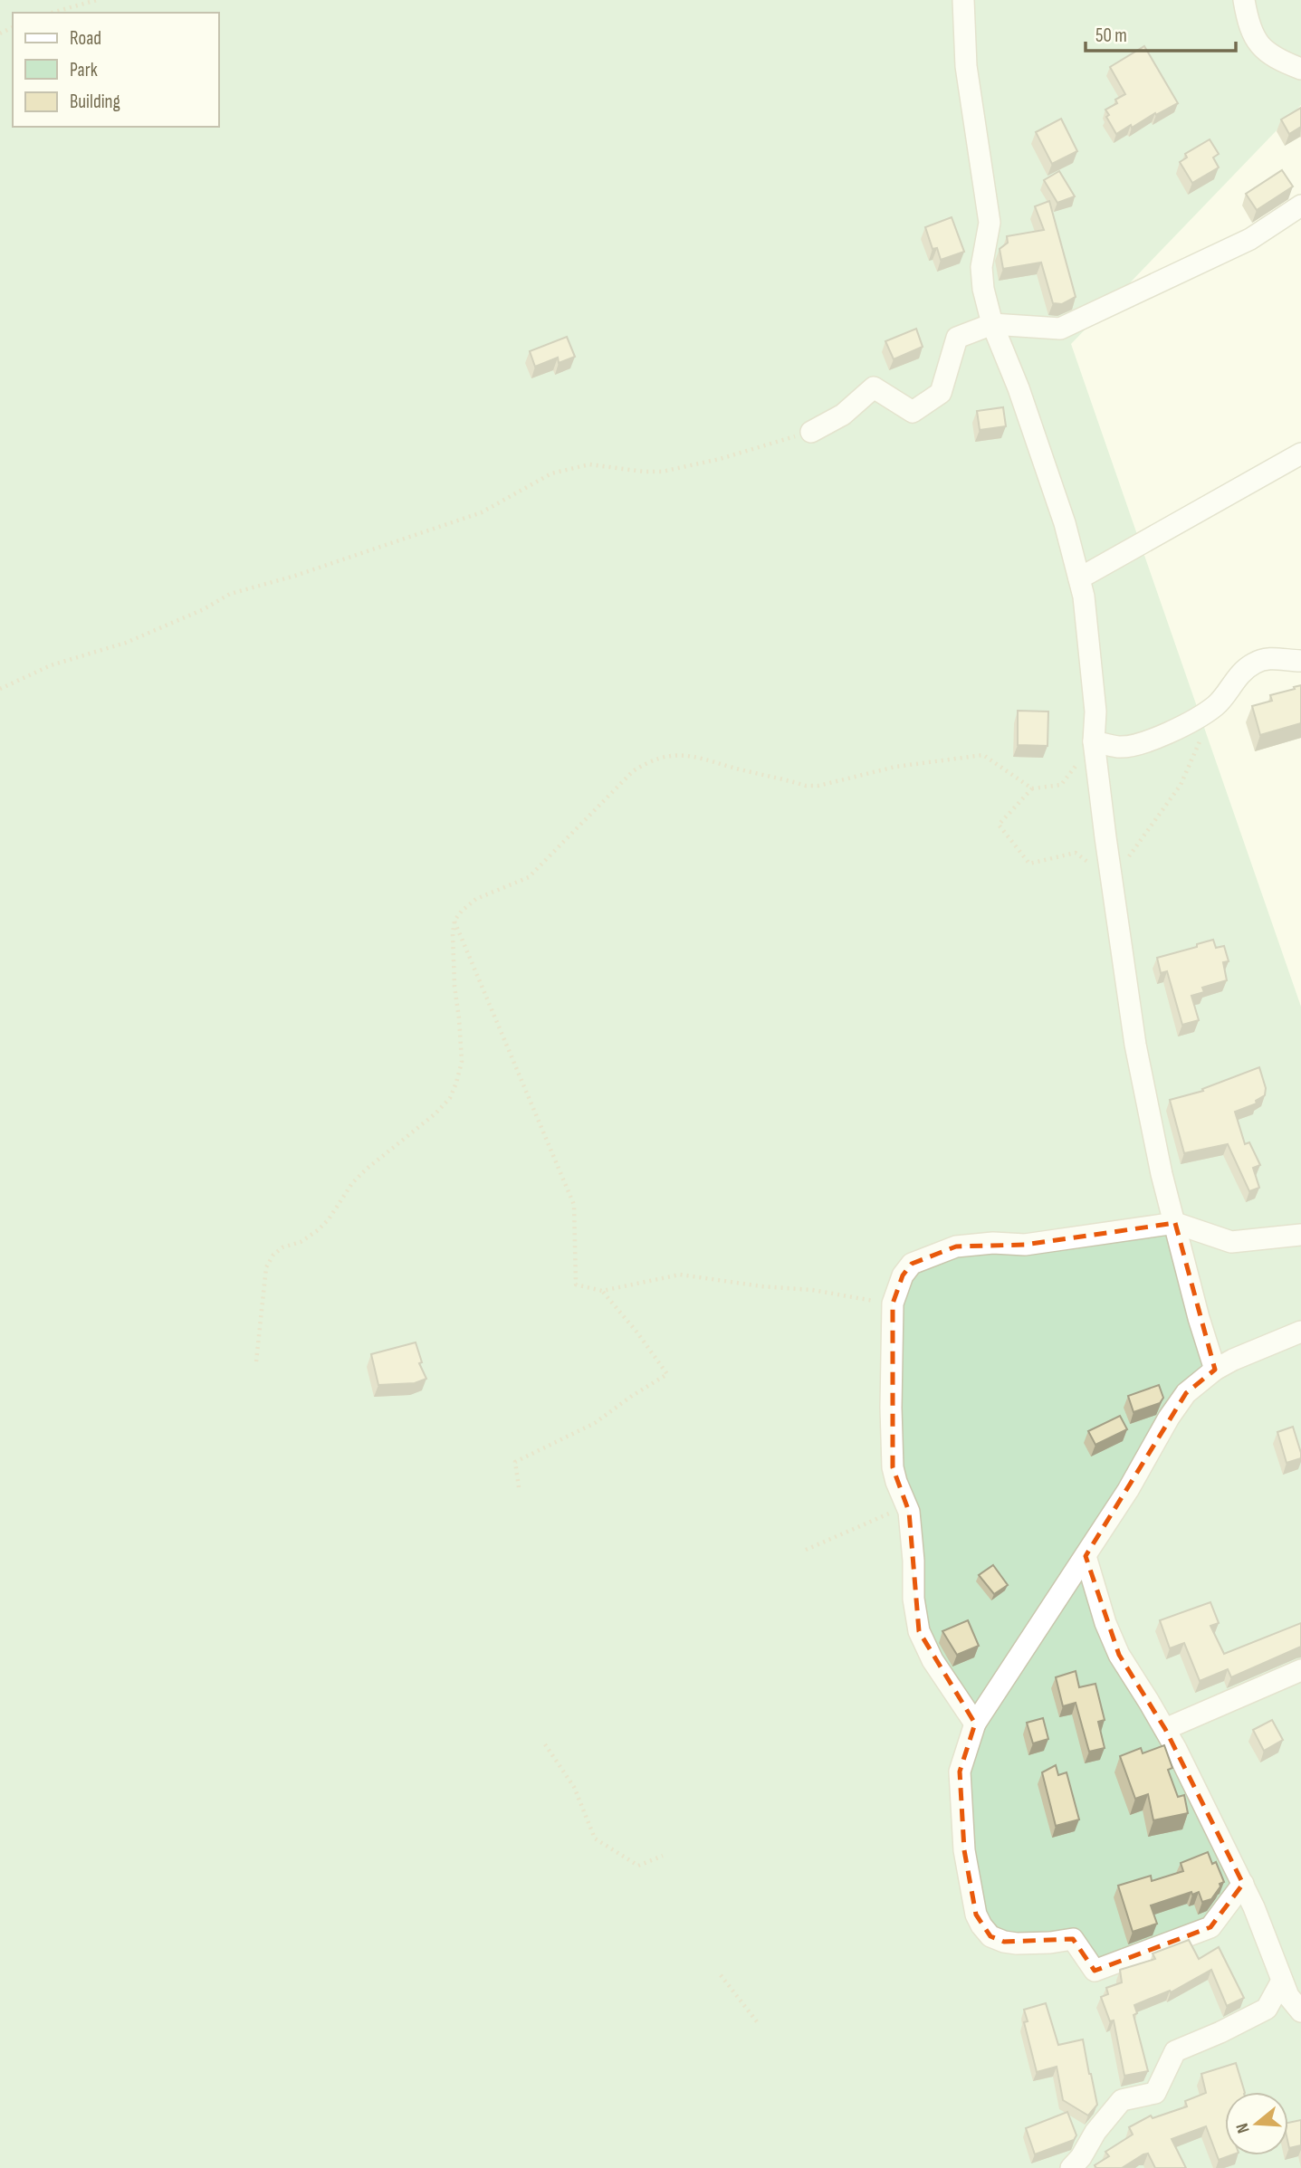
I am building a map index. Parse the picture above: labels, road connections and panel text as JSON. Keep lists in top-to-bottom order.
{
  "legend": ["Road", "Park", "Building"],
  "scale_bar": "50 m",
  "north": "left"
}
